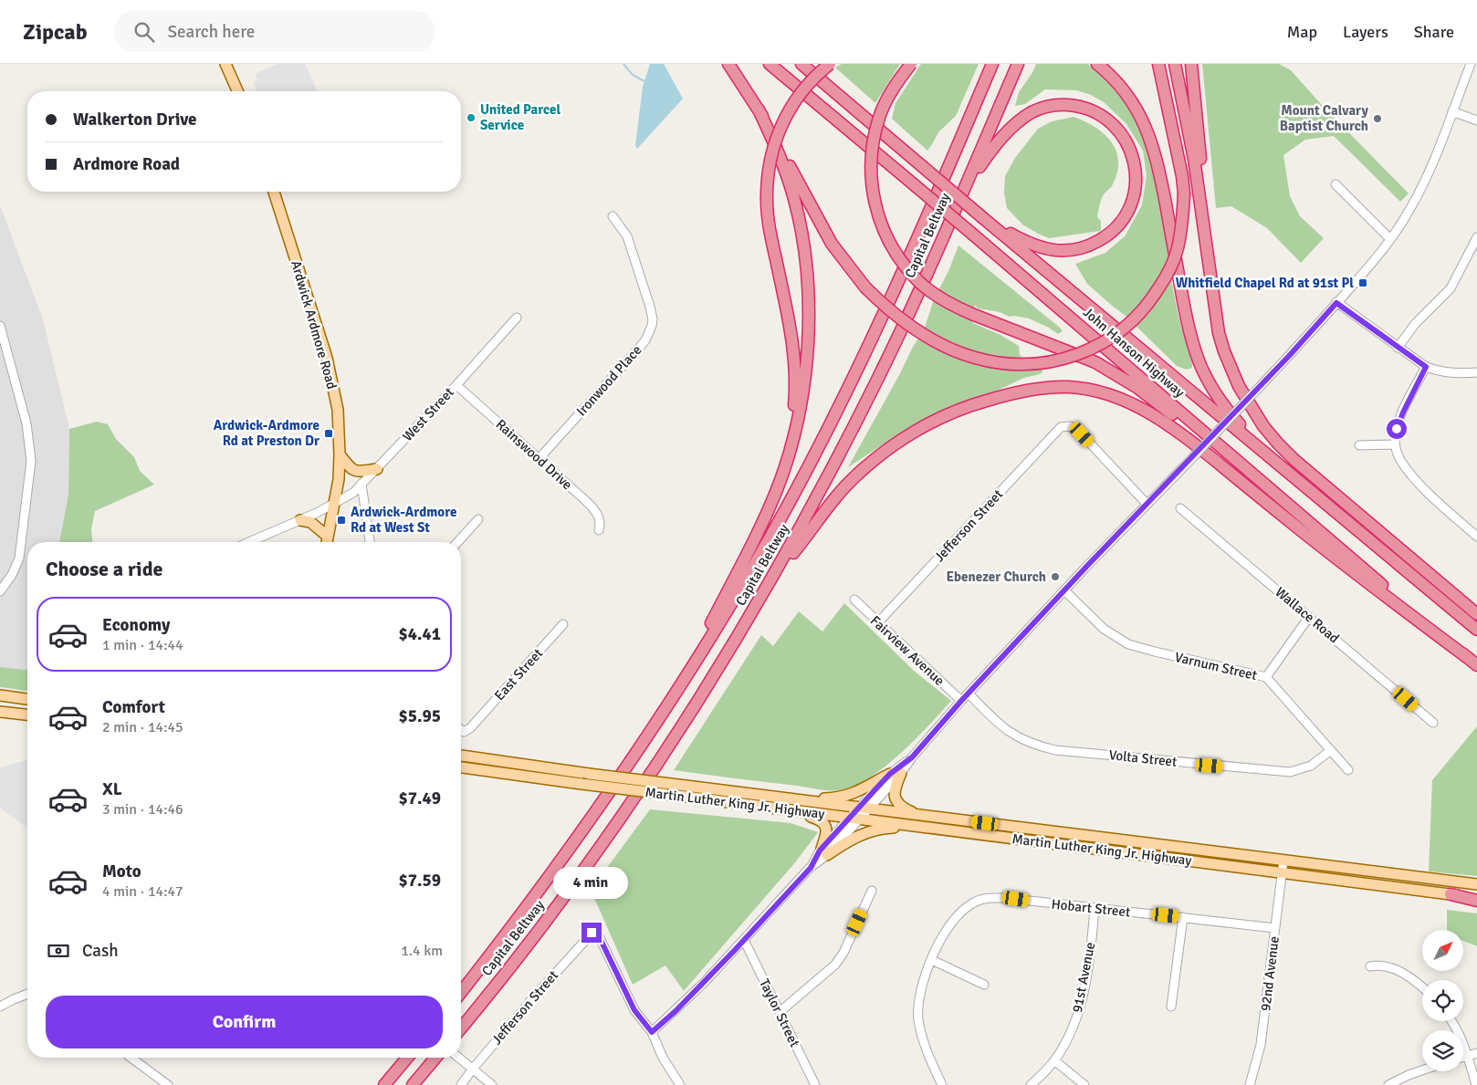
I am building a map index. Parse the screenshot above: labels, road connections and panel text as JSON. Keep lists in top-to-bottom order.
{
  "streets": {
    "highway": ["Capital Beltway", "John Hanson Highway"],
    "main road": ["Ardwick Ardmore Road", "Martin Luther King Jr. Highway"],
    "street": [
      "Ironwood Place",
      "West Street",
      "Rainswood Drive",
      "Jefferson Street",
      "Wallace Road",
      "Fairview Avenue",
      "Varnum Street",
      "East Street",
      "Volta Street",
      "Hobart Street",
      "92nd Avenue",
      "91st Avenue",
      "Taylor Street"
    ]
  },
  "crossings": [
    ["Ardwick Ardmore Road", "West Street"],
    ["Ironwood Place", "Rainswood Drive"],
    ["West Street", "Rainswood Drive"],
    ["Jefferson Street", "Fairview Avenue"],
    ["Varnum Street", "Volta Street"],
    ["Martin Luther King Jr. Highway", "92nd Avenue"],
    ["Hobart Street", "92nd Avenue"],
    ["Hobart Street", "91st Avenue"]
  ],
  "places": {
    "other": ["United Parcel Service", "Mount Calvary Baptist Church", "Ebenezer Church"],
    "transit": ["Whitfield Chapel Rd at 91st Pl", "Ardwick-Ardmore Rd at Preston Dr", "Ardwick-Ardmore Rd at West St"]
  },
  "north": "top right",
  "page": {
    "header": "Zipcab",
    "search": "Search here",
    "nav": ["Map", "Layers", "Share"],
    "banner": ["Walkerton Drive", "Ardmore Road"],
    "heading": "Choose a ride",
    "list": [
      {
        "name": "Economy",
        "note": "1 min · 14:44",
        "value": "$4.41"
      },
      {
        "name": "Comfort",
        "note": "2 min · 14:45",
        "value": "$5.95"
      },
      {
        "name": "XL",
        "note": "3 min · 14:46",
        "value": "$7.49"
      },
      {
        "name": "Moto",
        "note": "4 min · 14:47",
        "value": "$7.59"
      }
    ],
    "bubble": "4 min",
    "pay": ["Cash", "1.4 km"],
    "buttons": "Confirm"
  }
}
